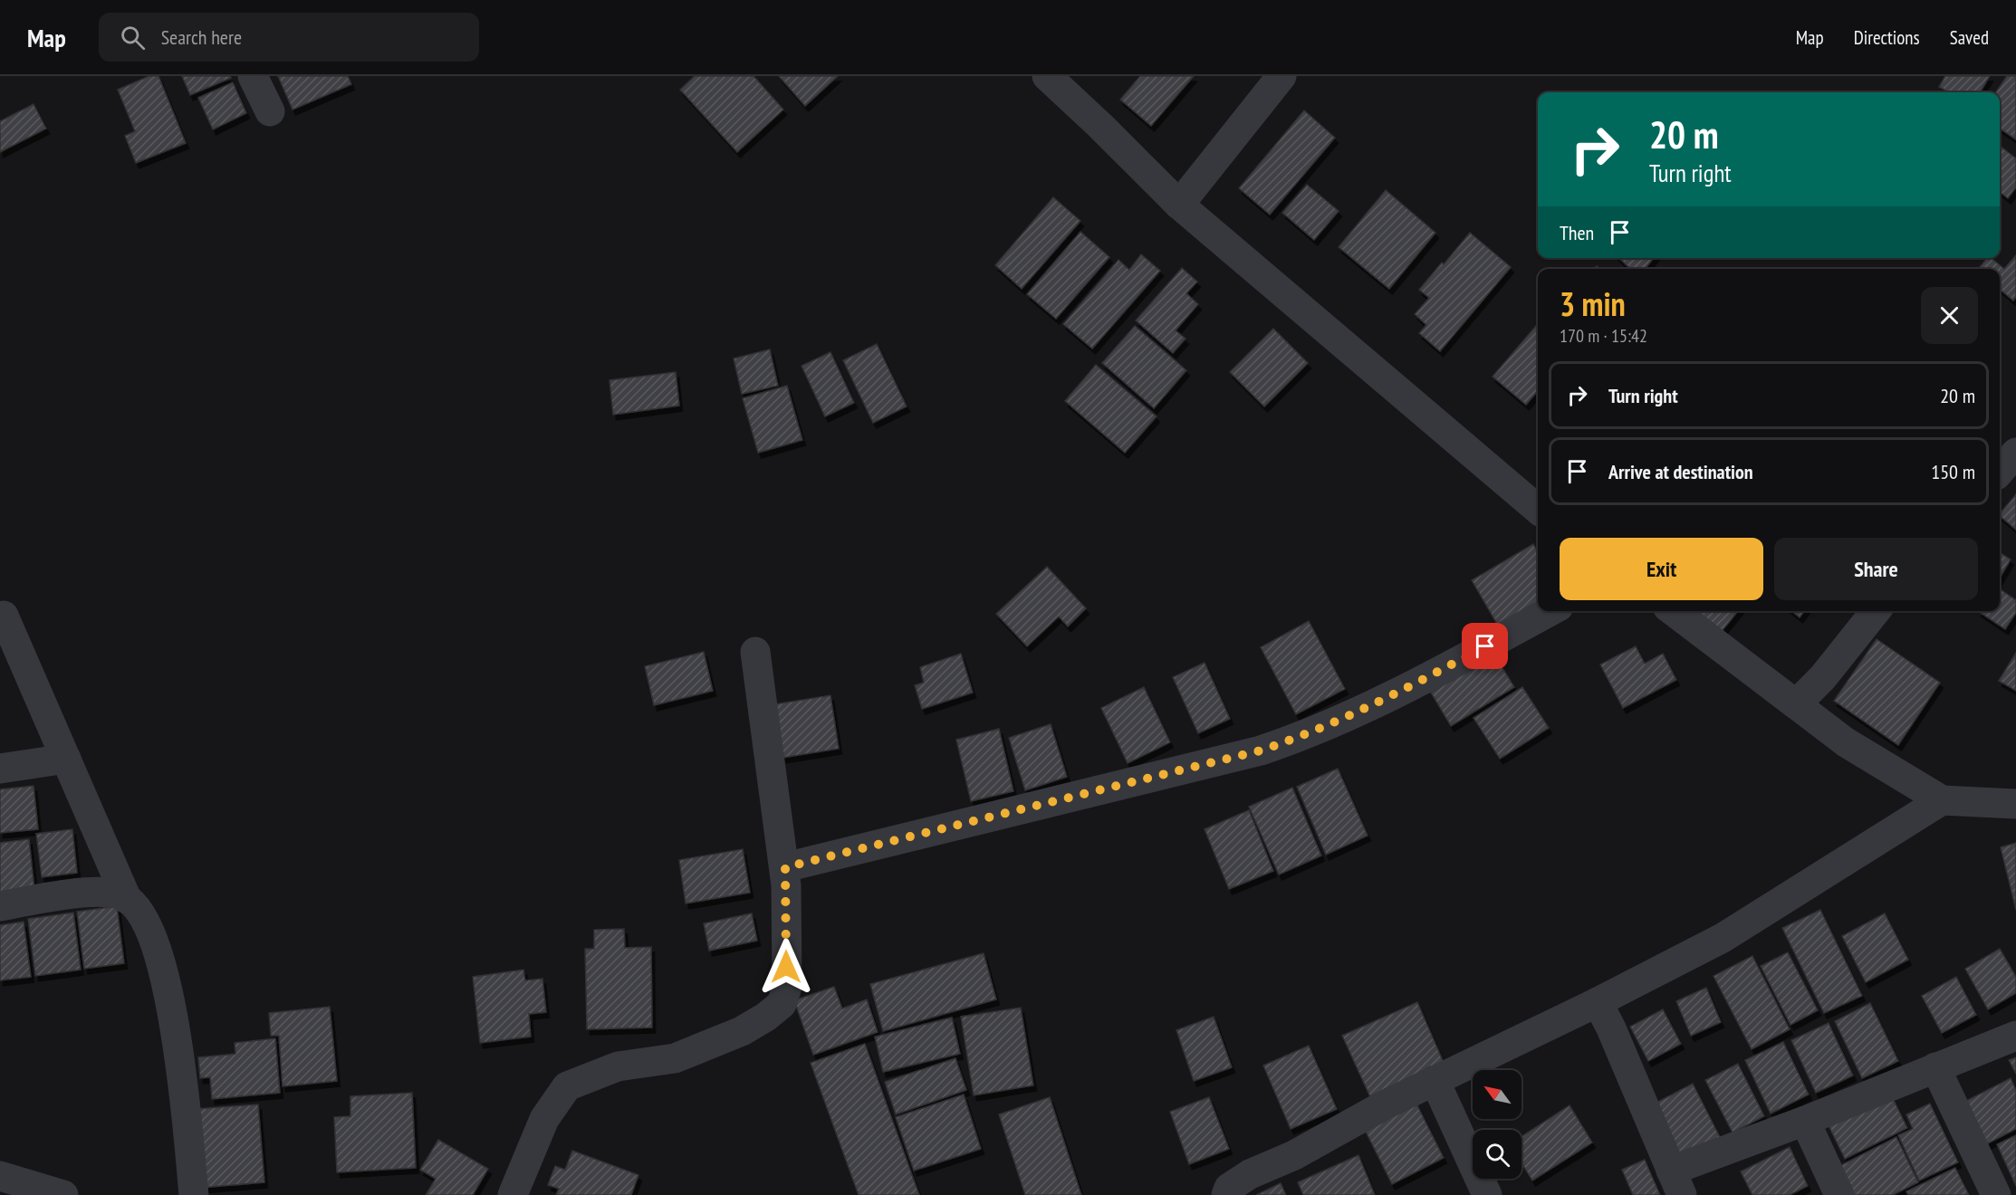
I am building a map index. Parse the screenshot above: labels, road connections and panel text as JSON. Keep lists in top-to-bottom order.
{
  "north": "top left",
  "page": {
    "header": "Map",
    "search": "Search here",
    "nav": ["Map", "Directions", "Saved"],
    "turn": ["20 m", "Turn right"],
    "then": "Then",
    "heading": ["3 min", "170 m · 15:42"],
    "list": [
      {
        "name": "Turn right",
        "value": "20 m"
      },
      {
        "name": "Arrive at destination",
        "value": "150 m"
      }
    ],
    "buttons": ["Exit", "Share"]
  }
}
